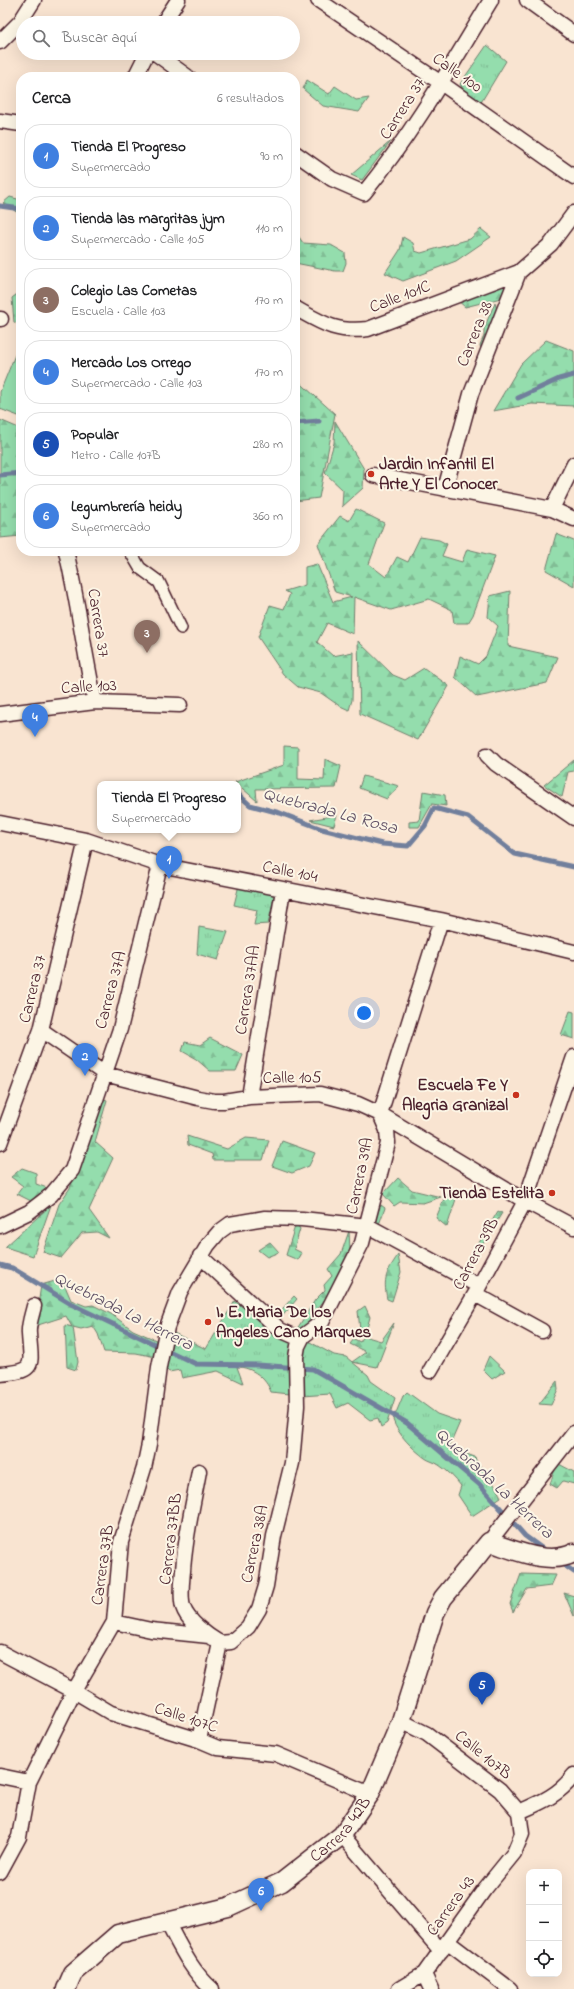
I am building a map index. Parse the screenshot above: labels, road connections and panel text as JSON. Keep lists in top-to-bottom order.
{
  "streets": {
    "street": [
      "Calle 100",
      "Carrera 37",
      "Calle 101C",
      "Carrera 38",
      "Calle 103",
      "Calle 104",
      "Carrera 37A",
      "Carrera 37AA",
      "Calle 105",
      "Carrera 39A",
      "Carrera 39B",
      "Carrera 37BB",
      "Carrera 38A",
      "Carrera 37B",
      "Calle 107C",
      "Calle 107B",
      "Carrera 42B",
      "Carrera 43"
    ]
  },
  "crossings": [
    ["Calle 100", "Carrera 37"],
    ["Carrera 37", "Calle 103"],
    ["Carrera 37", "Calle 104"],
    ["Carrera 37", "Calle 105"],
    ["Calle 101C", "Carrera 38"],
    ["Calle 104", "Carrera 37A"],
    ["Calle 104", "Carrera 37AA"],
    ["Calle 104", "Carrera 39A"],
    ["Carrera 37A", "Calle 105"],
    ["Carrera 37AA", "Calle 105"],
    ["Calle 105", "Carrera 39A"],
    ["Calle 105", "Carrera 39B"],
    ["Carrera 39A", "Carrera 38A"],
    ["Carrera 39A", "Carrera 37B"],
    ["Carrera 37BB", "Carrera 38A"],
    ["Carrera 37B", "Calle 107C"],
    ["Calle 107C", "Carrera 42B"],
    ["Calle 107B", "Carrera 42B"],
    ["Calle 107B", "Carrera 43"]
  ],
  "water": ["Quebrada La Rosa", "Quebrada La Herrera"],
  "places": [
    "Jardin Infantil El Arte Y El Conocer",
    "Escuela Fe Y Alegria Granizal",
    "Tienda Estelita",
    "I. E. Maria De los Angeles Cano Marques"
  ],
  "page": {
    "search": "Buscar aquí",
    "heading": ["Cerca", "6 resultados"],
    "list": [
      {
        "mark": "1",
        "name": "Tienda El Progreso",
        "note": "Supermercado",
        "value": "90 m"
      },
      {
        "mark": "2",
        "name": "Tienda las margritas jym",
        "note": "Supermercado · Calle 105",
        "value": "110 m"
      },
      {
        "mark": "3",
        "name": "Colegio Las Cometas",
        "note": "Escuela · Calle 103",
        "value": "170 m"
      },
      {
        "mark": "4",
        "name": "Mercado Los Orrego",
        "note": "Supermercado · Calle 103",
        "value": "170 m"
      },
      {
        "mark": "5",
        "name": "Popular",
        "note": "Metro · Calle 107B",
        "value": "280 m"
      },
      {
        "mark": "6",
        "name": "Legumbrería heidy",
        "note": "Supermercado",
        "value": "360 m"
      }
    ],
    "pins": [
      "3",
      "4",
      "1",
      "2",
      "5",
      "6"
    ],
    "popup": ["Tienda El Progreso", "Supermercado"],
    "map_buttons": ["+", "−"]
  }
}
